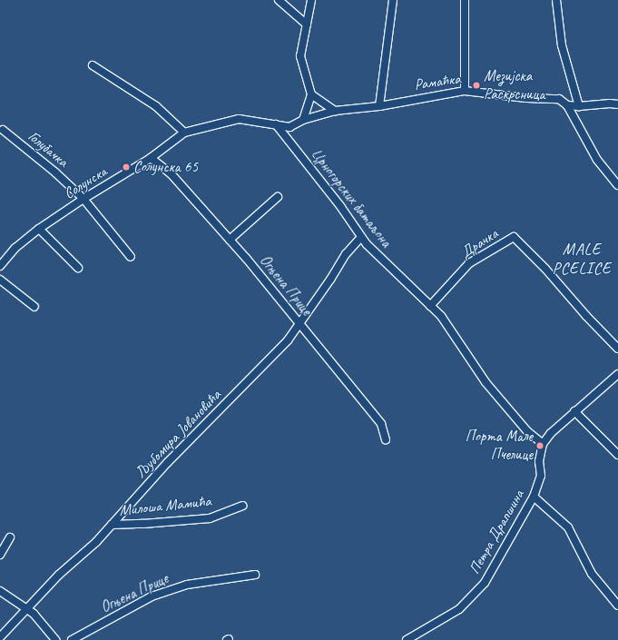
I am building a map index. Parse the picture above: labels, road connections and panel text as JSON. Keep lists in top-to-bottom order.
{
  "streets": {
    "street": [
      "Рамаћка",
      "Голубачка",
      "Солунска",
      "Црногорских батаљона",
      "Драчка",
      "Огњена Прице",
      "Љубомира Јовановића",
      "Милоша Мамића",
      "Петра Драпшина"
    ]
  },
  "crossings": [
    ["Голубачка", "Солунска"],
    ["Солунска", "Црногорских батаљона"],
    ["Солунска", "Огњена Прице"],
    ["Црногорских батаљона", "Драчка"],
    ["Црногорских батаљона", "Љубомира Јовановића"],
    ["Црногорских батаљона", "Петра Драпшина"],
    ["Огњена Прице", "Љубомира Јовановића"],
    ["Љубомира Јовановића", "Милоша Мамића"]
  ],
  "districts": ["MALE PCELICE"],
  "places": ["Мезијска Раскрсница", "Солунска 65", "Порта Мале Пчелице"]
}
